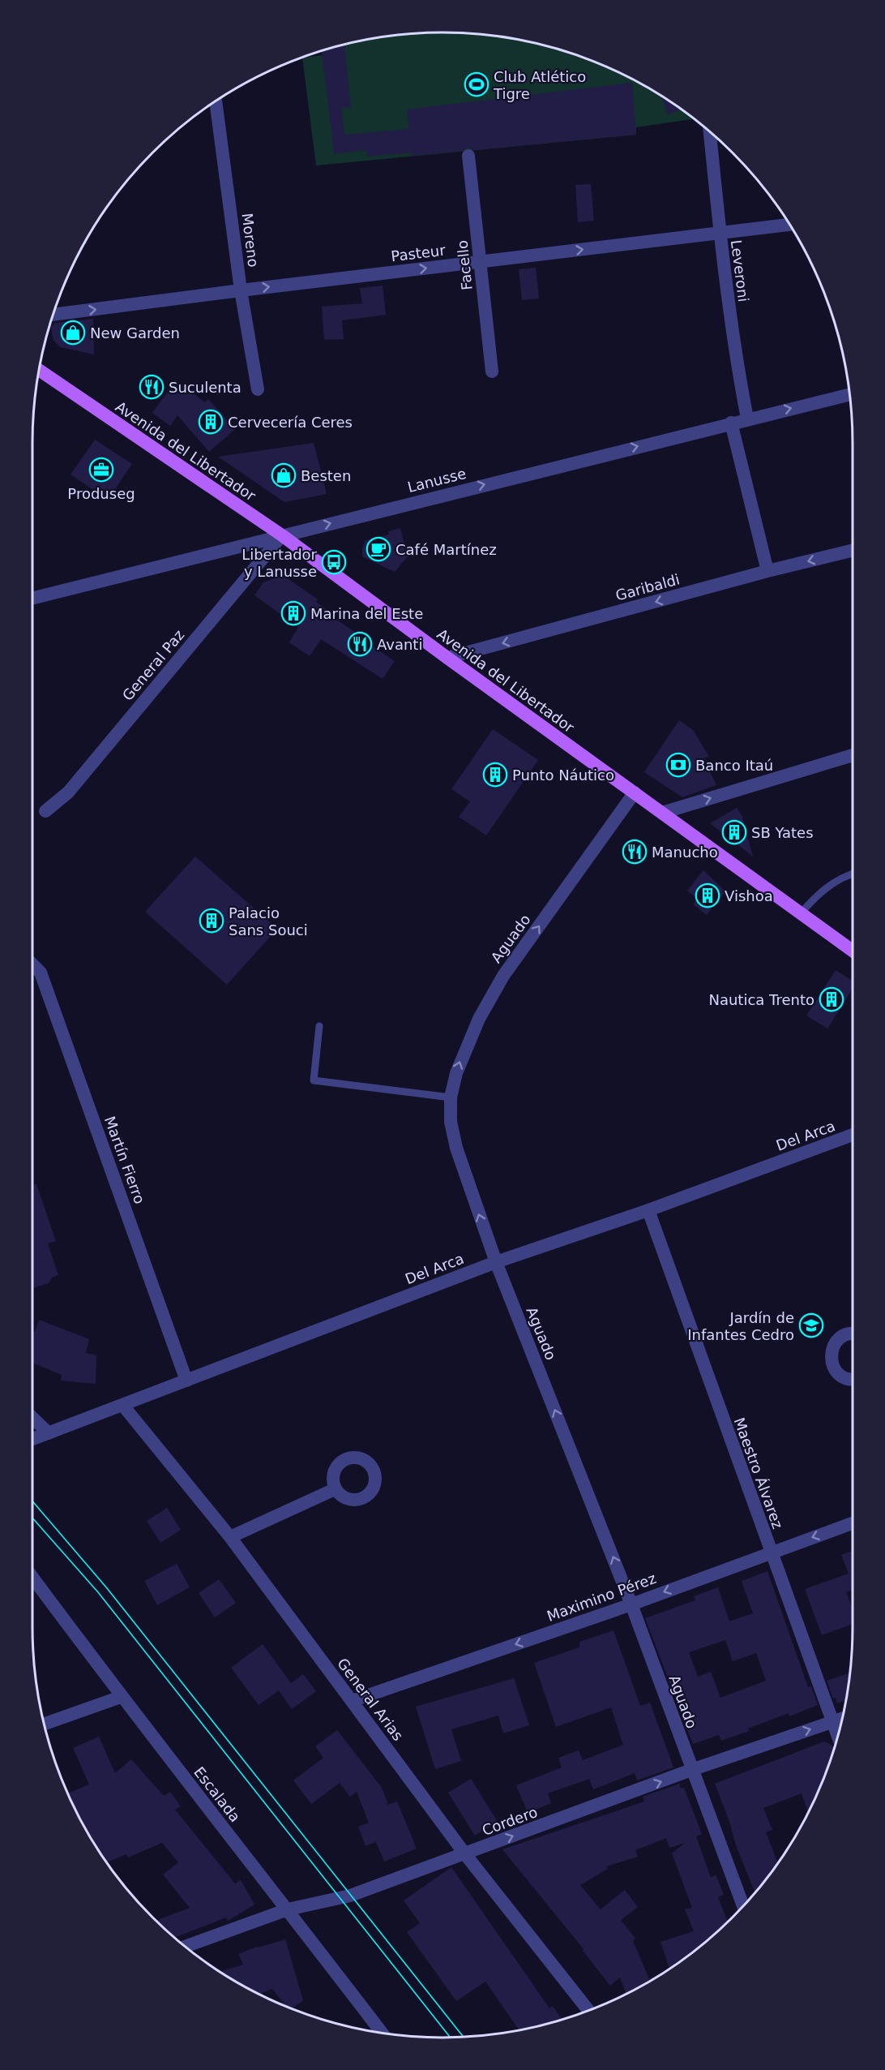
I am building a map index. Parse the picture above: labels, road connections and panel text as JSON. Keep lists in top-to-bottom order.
{
  "streets": {
    "main road": ["Avenida del Libertador"],
    "street": [
      "Moreno",
      "Pasteur",
      "Facello",
      "Leveroni",
      "Lanusse",
      "Garibaldi",
      "General Paz",
      "Aguado",
      "Del Arca",
      "Martín Fierro",
      "Maestro Álvarez",
      "Maximino Pérez",
      "General Arias",
      "Escalada",
      "Cordero"
    ]
  },
  "crossings": [
    ["Moreno", "Pasteur"],
    ["Pasteur", "Facello"],
    ["Pasteur", "Leveroni"],
    ["Leveroni", "Lanusse"],
    ["Avenida del Libertador", "Lanusse"],
    ["Avenida del Libertador", "Garibaldi"],
    ["Avenida del Libertador", "General Paz"],
    ["Avenida del Libertador", "Aguado"],
    ["Lanusse", "General Paz"],
    ["Aguado", "Del Arca"],
    ["Aguado", "Maximino Pérez"],
    ["Aguado", "Cordero"],
    ["Del Arca", "Martín Fierro"],
    ["Del Arca", "Maestro Álvarez"],
    ["Del Arca", "General Arias"],
    ["Maestro Álvarez", "Maximino Pérez"],
    ["Maestro Álvarez", "Cordero"],
    ["Maximino Pérez", "General Arias"],
    ["General Arias", "Cordero"],
    ["Escalada", "Cordero"]
  ],
  "one_way": [
    "Pasteur",
    "Lanusse",
    "Garibaldi",
    "Aguado",
    "Maximino Pérez",
    "Cordero"
  ],
  "places": {
    "sports": ["Club Atlético Tigre"],
    "shop": ["New Garden", "Besten"],
    "restaurant": ["Suculenta", "Avanti", "Manucho"],
    "building": [
      "Cervecería Ceres",
      "Marina del Este",
      "Punto Náutico",
      "SB Yates",
      "Vishoa",
      "Palacio Sans Souci",
      "Nautica Trento"
    ],
    "office": ["Produseg"],
    "cafe": ["Café Martínez"],
    "bus stop": ["Libertador y Lanusse"],
    "bank": ["Banco Itaú"],
    "school or university": ["Jardín de Infantes Cedro"]
  }
}
